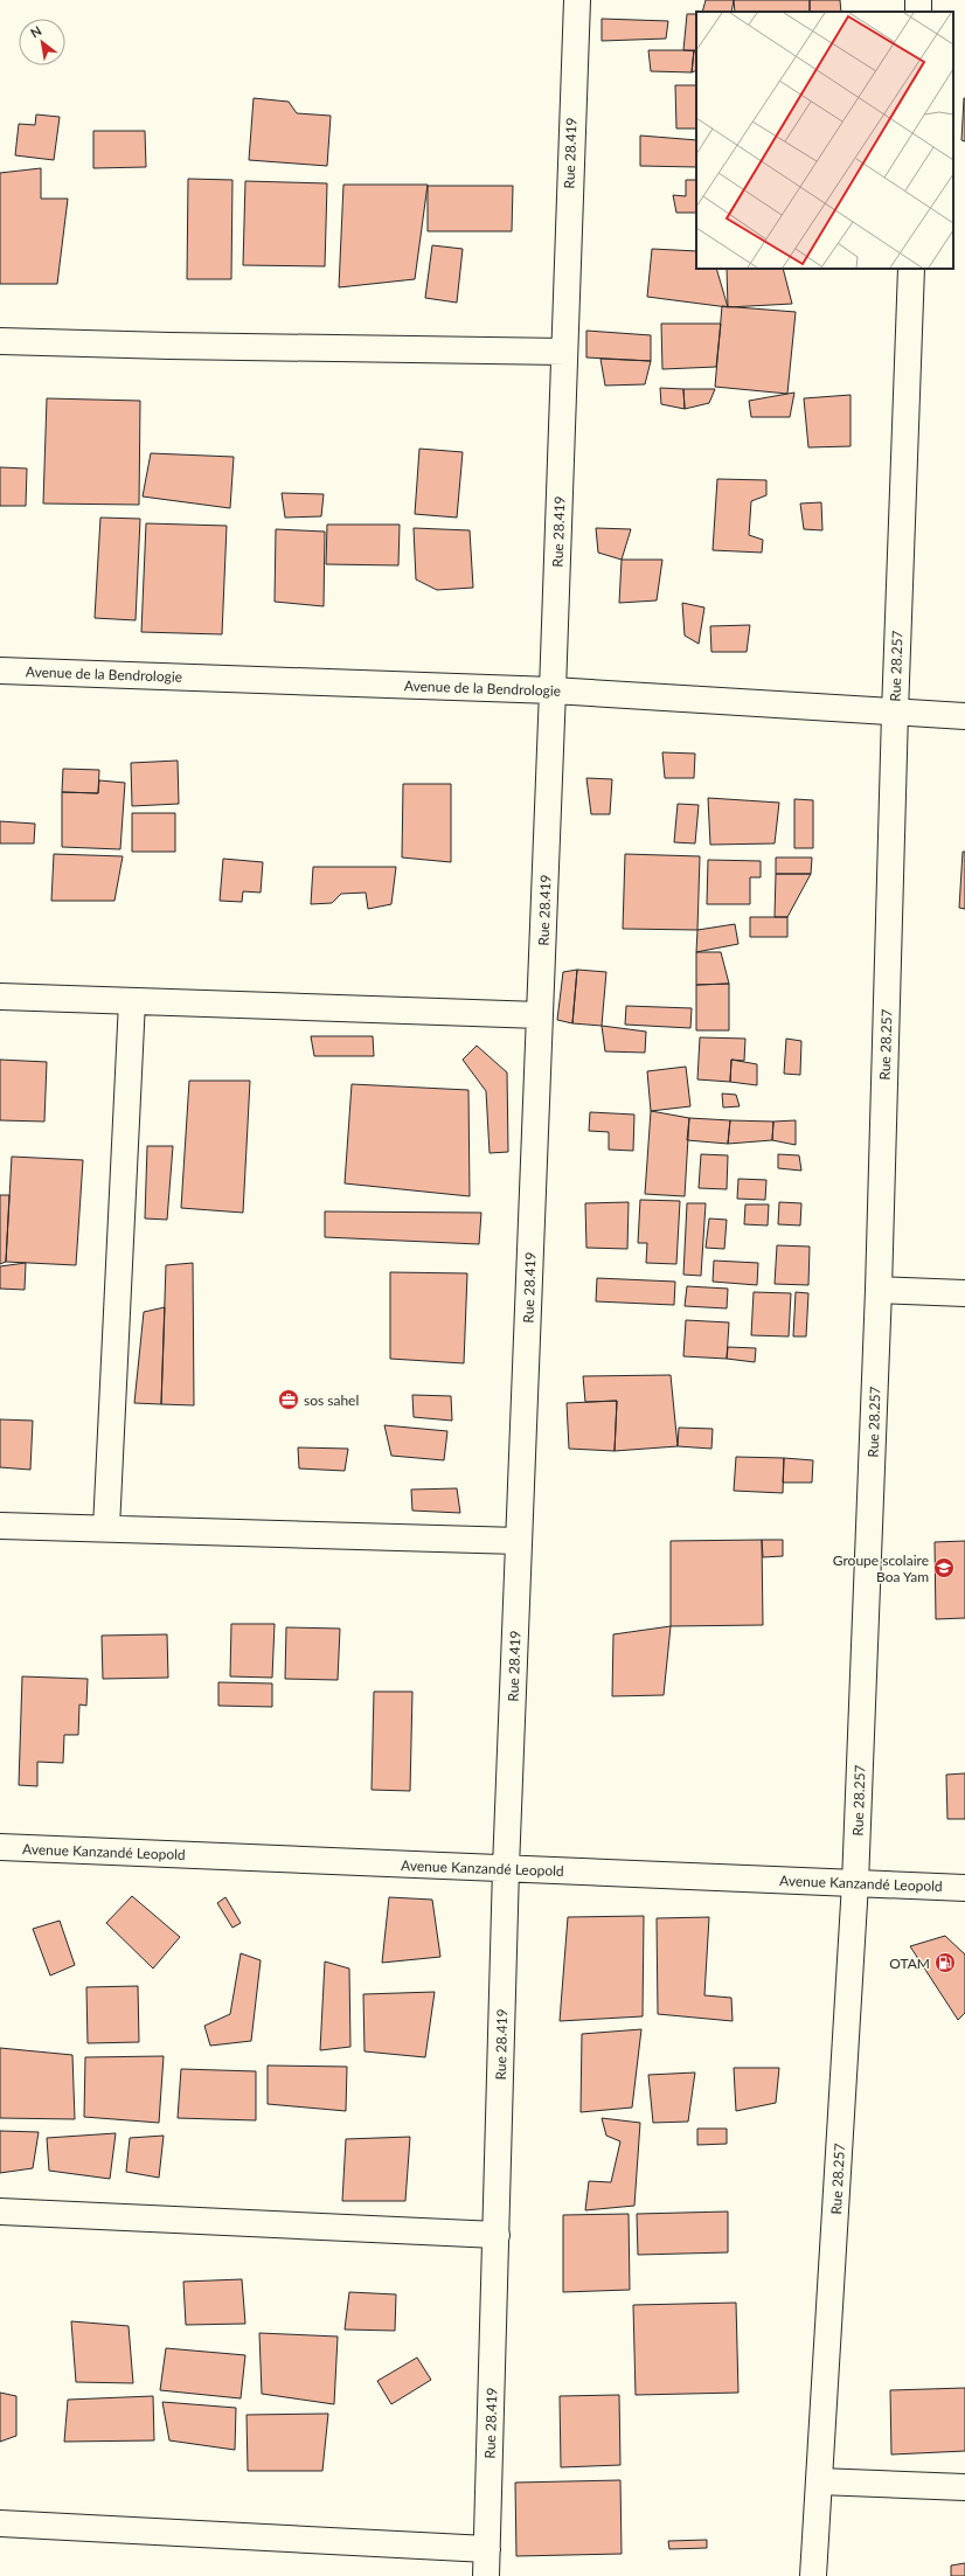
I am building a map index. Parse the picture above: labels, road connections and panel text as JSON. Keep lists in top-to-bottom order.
{
  "streets": {
    "street": [
      "Rue 28.419",
      "Rue 28.257",
      "Avenue de la Bendrologie",
      "Avenue Kanzandé Leopold"
    ]
  },
  "crossings": [
    ["Rue 28.419", "Avenue de la Bendrologie"],
    ["Rue 28.419", "Avenue Kanzandé Leopold"],
    ["Rue 28.257", "Avenue de la Bendrologie"],
    ["Rue 28.257", "Avenue Kanzandé Leopold"]
  ],
  "places": {
    "office": ["sos sahel"],
    "school or university": ["Groupe scolaire Boa Yam"],
    "fuel station": ["OTAM"]
  },
  "north": "top left"
}
